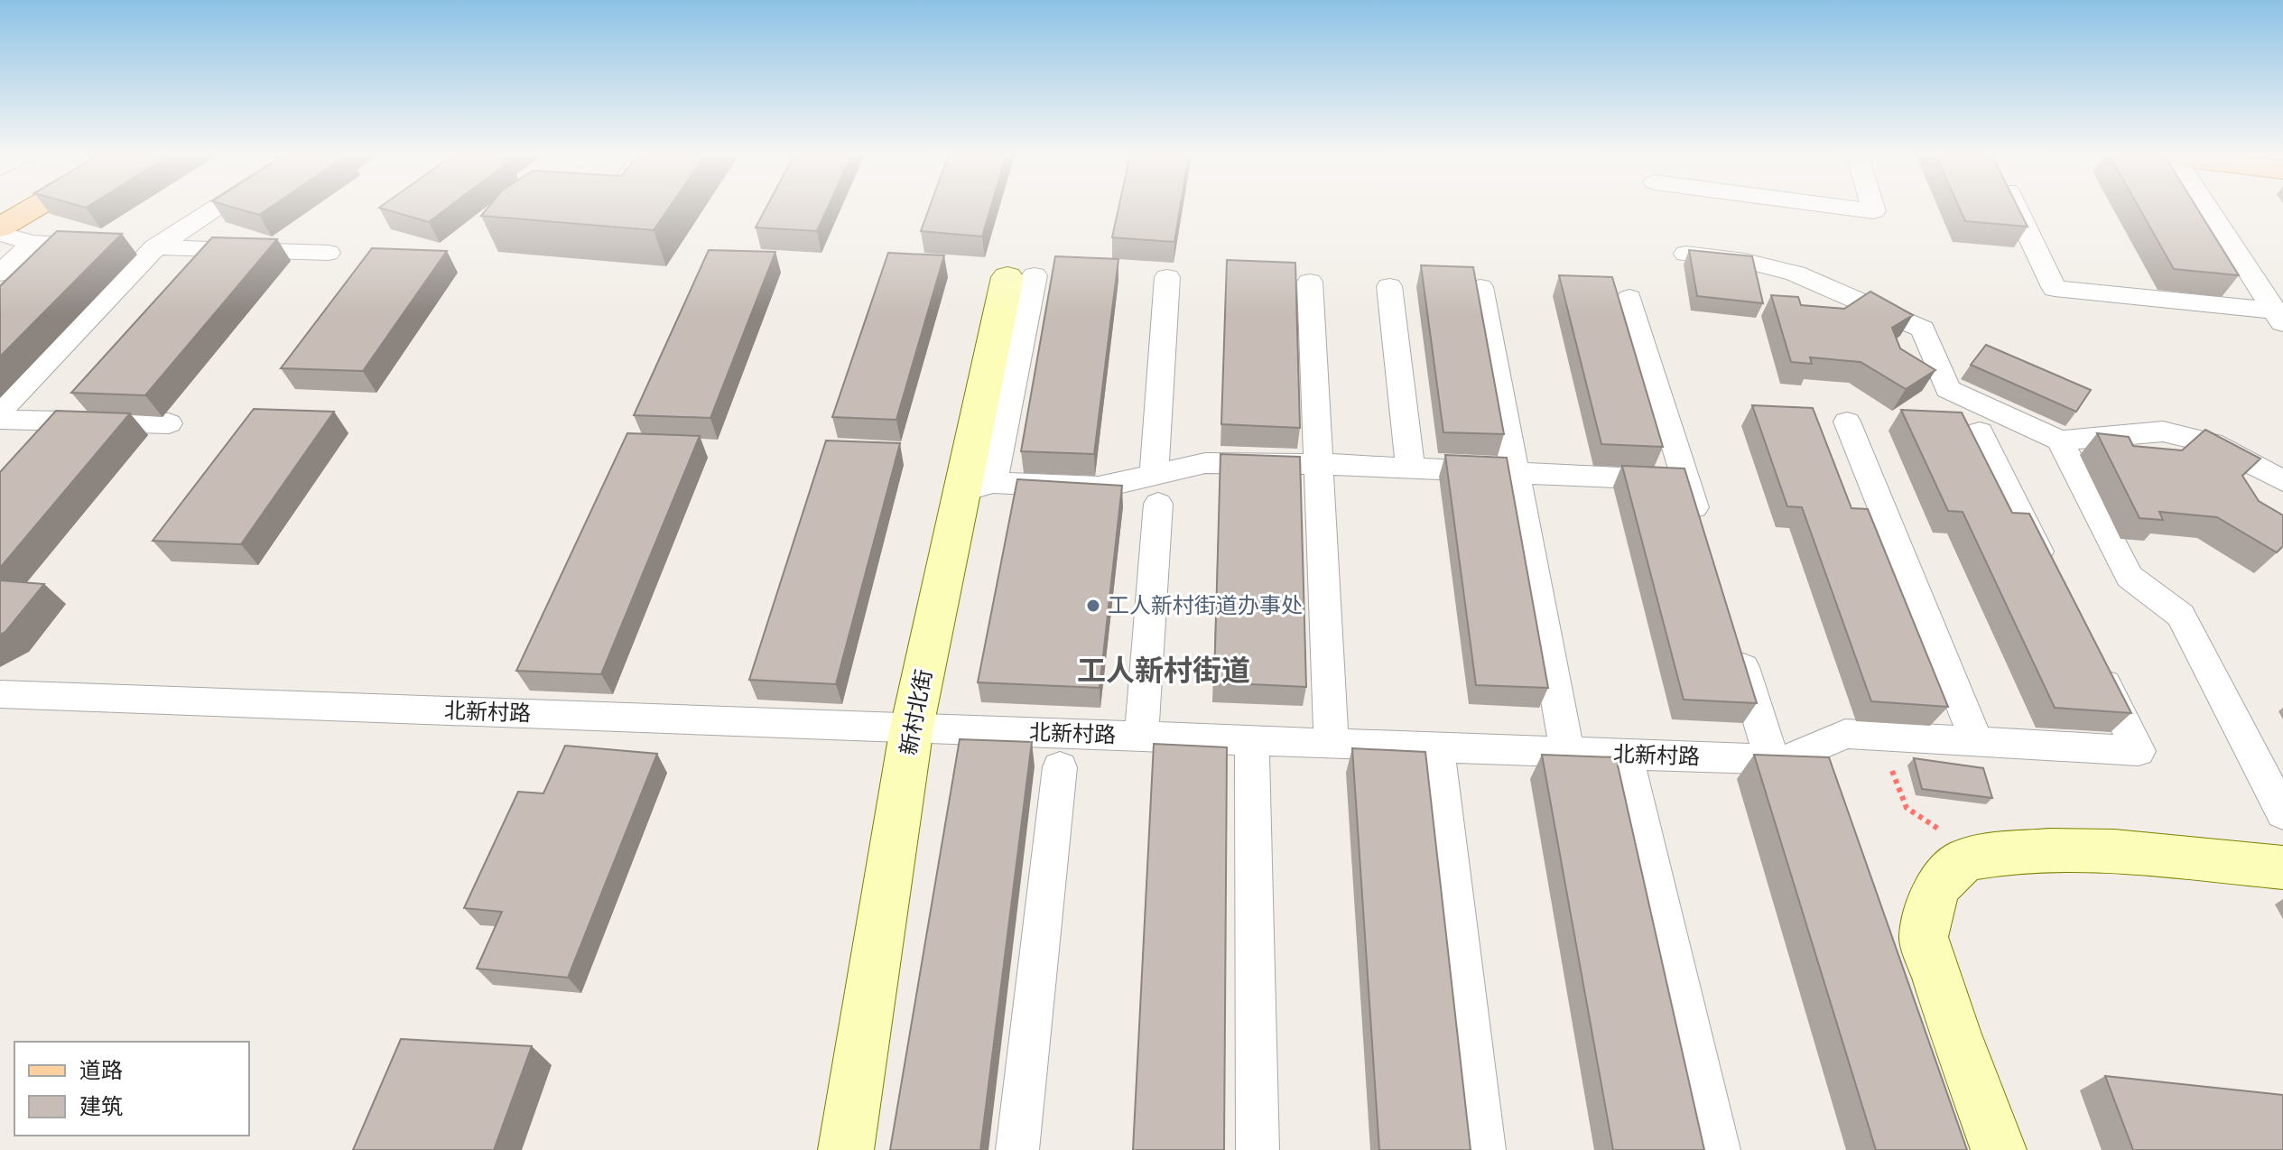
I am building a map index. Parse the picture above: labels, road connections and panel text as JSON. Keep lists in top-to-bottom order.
{
  "streets": {
    "street": ["北新村路", "新村北街"]
  },
  "crossings": [
    ["北新村路", "新村北街"]
  ],
  "districts": ["工人新村街道"],
  "places": ["工人新村街道办事处"],
  "legend": ["道路", "建筑"]
}
